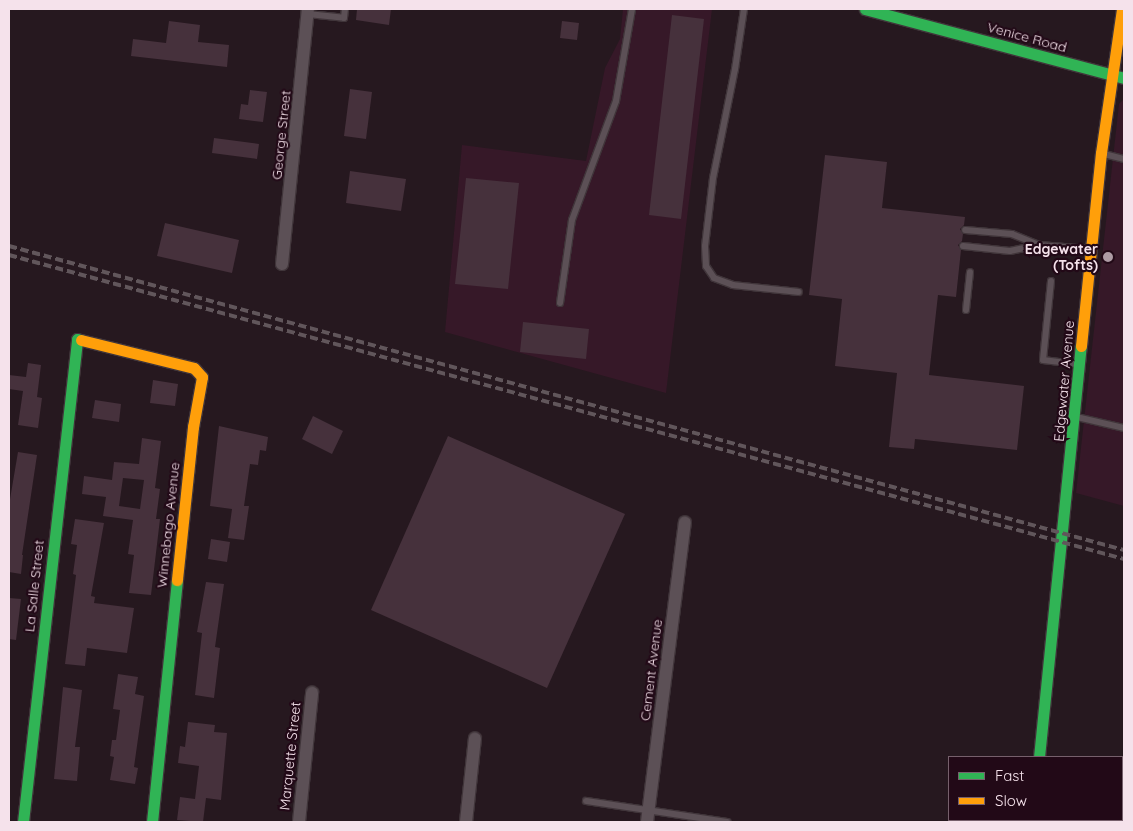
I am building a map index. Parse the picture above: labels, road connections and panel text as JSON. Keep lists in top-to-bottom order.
{
  "streets": {
    "street": [
      "Venice Road",
      "George Street",
      "Edgewater Avenue",
      "Winnebago Avenue",
      "La Salle Street",
      "Cement Avenue",
      "Marquette Street"
    ]
  },
  "crossings": [
    ["Venice Road", "Edgewater Avenue"],
    ["Winnebago Avenue", "La Salle Street"]
  ],
  "places": ["Edgewater (Tofts)"],
  "legend": ["Fast", "Slow"]
}
